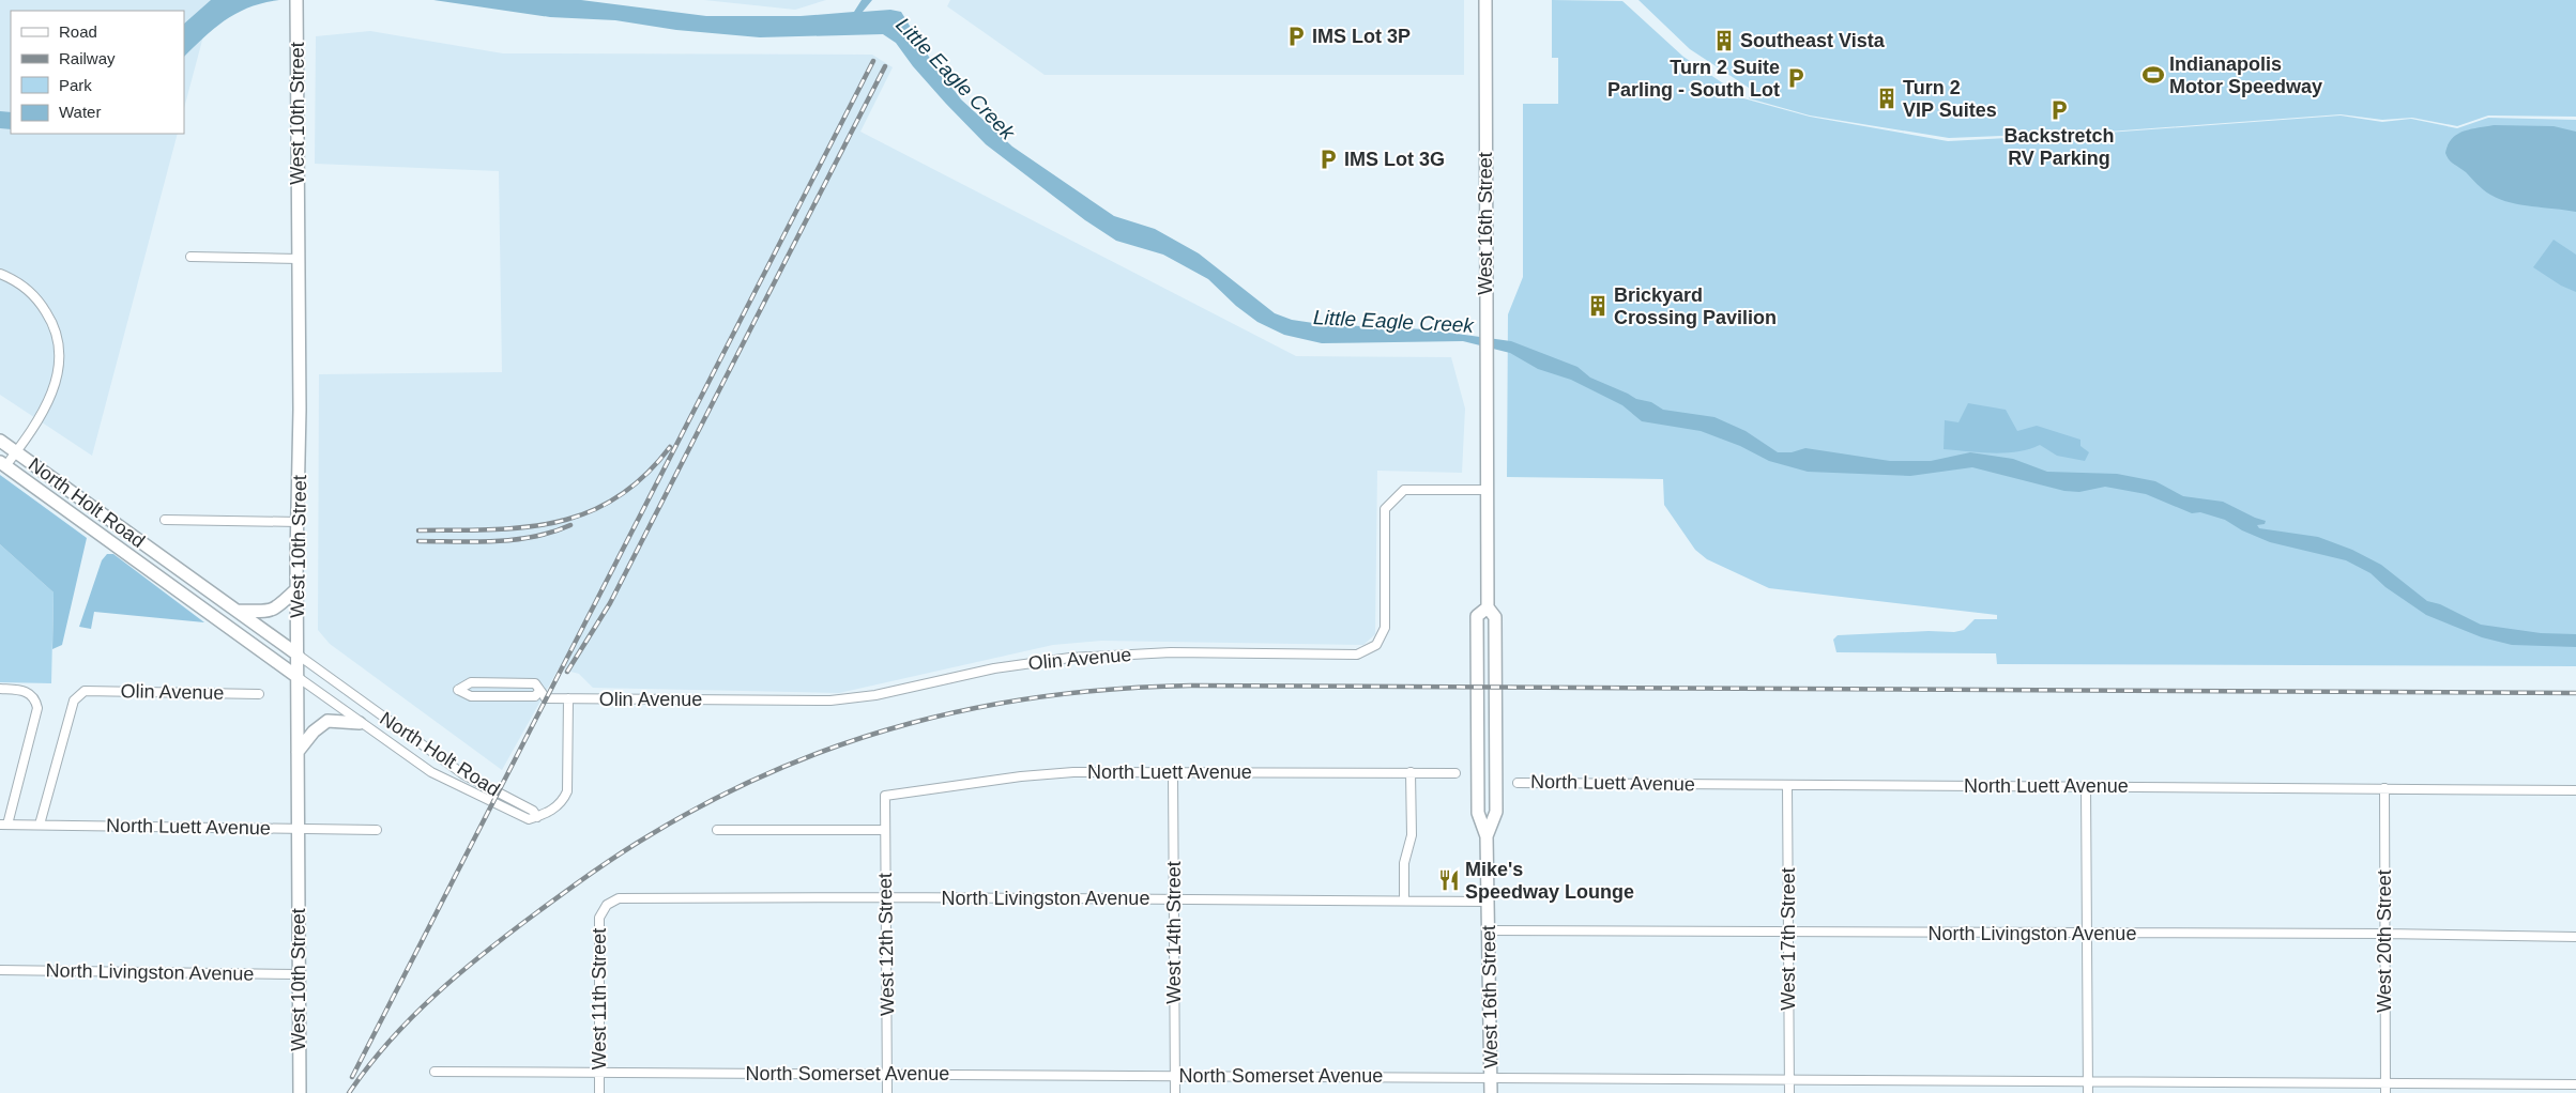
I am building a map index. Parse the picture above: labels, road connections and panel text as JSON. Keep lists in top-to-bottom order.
{
  "streets": {
    "main road": ["West 10th Street", "West 16th Street", "North Holt Road"],
    "street": [
      "Olin Avenue",
      "North Luett Avenue",
      "North Livingston Avenue",
      "West 14th Street",
      "West 17th Street",
      "West 20th Street",
      "West 12th Street",
      "West 11th Street",
      "North Somerset Avenue"
    ]
  },
  "crossings": [
    ["West 10th Street", "North Holt Road"],
    ["West 10th Street", "North Luett Avenue"],
    ["West 10th Street", "North Livingston Avenue"],
    ["West 16th Street", "Olin Avenue"],
    ["West 16th Street", "North Livingston Avenue"],
    ["West 16th Street", "North Somerset Avenue"],
    ["Olin Avenue", "North Luett Avenue"],
    ["North Luett Avenue", "West 14th Street"],
    ["North Luett Avenue", "West 17th Street"],
    ["North Luett Avenue", "West 20th Street"],
    ["North Luett Avenue", "West 12th Street"],
    ["North Livingston Avenue", "West 14th Street"],
    ["North Livingston Avenue", "West 17th Street"],
    ["North Livingston Avenue", "West 20th Street"],
    ["North Livingston Avenue", "West 12th Street"],
    ["North Livingston Avenue", "West 11th Street"],
    ["West 14th Street", "North Somerset Avenue"],
    ["West 17th Street", "North Somerset Avenue"],
    ["West 20th Street", "North Somerset Avenue"],
    ["West 12th Street", "North Somerset Avenue"],
    ["West 11th Street", "North Somerset Avenue"]
  ],
  "water": ["Little Eagle Creek"],
  "places": {
    "parking": [
      "IMS Lot 3P",
      "Turn 2 Suite Parling - South Lot",
      "Backstretch RV Parking",
      "IMS Lot 3G"
    ],
    "building": ["Southeast Vista", "Turn 2 VIP Suites", "Brickyard Crossing Pavilion"],
    "sports": ["Indianapolis Motor Speedway"],
    "restaurant": ["Mike's Speedway Lounge"]
  },
  "legend": [
    "Road",
    "Railway",
    "Park",
    "Water"
  ]
}
